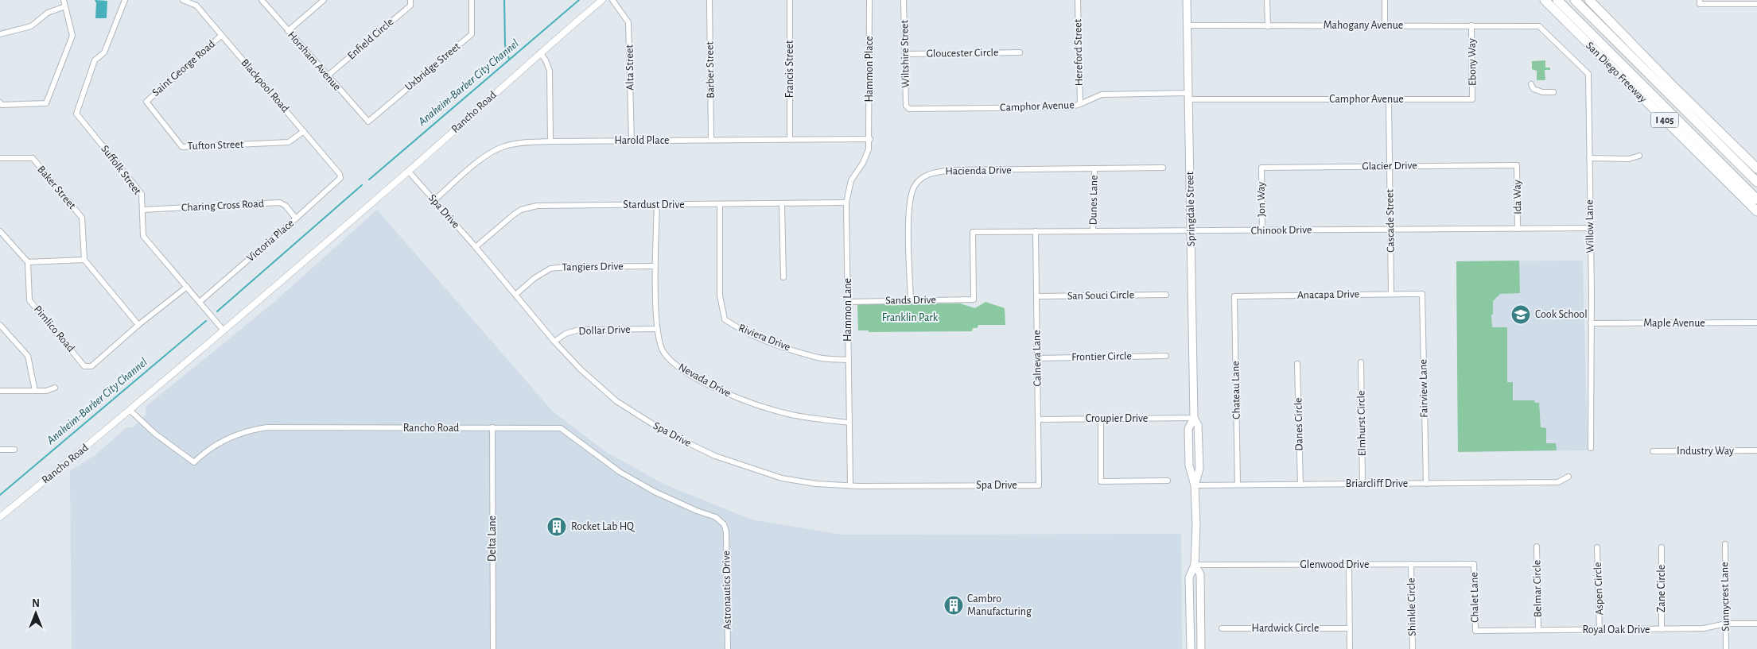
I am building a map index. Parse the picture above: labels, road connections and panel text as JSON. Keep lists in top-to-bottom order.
{
  "streets": {
    "highway": ["San Diego Freeway", "I 405"],
    "main road": ["Springdale Street"],
    "street": [
      "Mahogany Avenue",
      "Enfield Circle",
      "Hereford Street",
      "Gloucester Circle",
      "Wiltshire Street",
      "Horsham Avenue",
      "Ebony Way",
      "Uxbridge Street",
      "Alta Street",
      "Saint George Road",
      "Francis Street",
      "Hammon Place",
      "Barber Street",
      "Blackpool Road",
      "Camphor Avenue",
      "Rancho Road",
      "Harold Place",
      "Tufton Street",
      "Glacier Drive",
      "Suffolk Street",
      "Hacienda Drive",
      "Baker Street",
      "Ida Way",
      "Jon Way",
      "Dunes Lane",
      "Stardust Drive",
      "Charing Cross Road",
      "Spa Drive",
      "Cascade Street",
      "Willow Lane",
      "Chinook Drive",
      "Victoria Place",
      "Tangiers Drive",
      "Anacapa Drive",
      "San Souci Circle",
      "Sands Drive",
      "Hammon Lane",
      "Maple Avenue",
      "Pimlico Road",
      "Dollar Drive",
      "Riviera Drive",
      "Frontier Circle",
      "Calneva Lane",
      "Nevada Drive",
      "Fairview Lane",
      "Chateau Lane",
      "Croupier Drive",
      "Elmhurst Circle",
      "Danes Circle",
      "Industry Way",
      "Briarcliff Drive",
      "Delta Lane",
      "Glenwood Drive",
      "Belmar Circle",
      "Aspen Circle",
      "Zane Circle",
      "Astronautics Drive",
      "Sunnycrest Lane",
      "Chalet Lane",
      "Shinkle Circle",
      "Hardwick Circle",
      "Royal Oak Drive"
    ]
  },
  "crossings": [
    ["Mahogany Avenue", "Ebony Way"],
    ["Mahogany Avenue", "Springdale Street"],
    ["Mahogany Avenue", "Willow Lane"],
    ["Enfield Circle", "Horsham Avenue"],
    ["Hereford Street", "Camphor Avenue"],
    ["Gloucester Circle", "Wiltshire Street"],
    ["Wiltshire Street", "Camphor Avenue"],
    ["Horsham Avenue", "Uxbridge Street"],
    ["Ebony Way", "Camphor Avenue"],
    ["Alta Street", "Harold Place"],
    ["Saint George Road", "Blackpool Road"],
    ["Saint George Road", "Tufton Street"],
    ["Francis Street", "Harold Place"],
    ["Hammon Place", "Harold Place"],
    ["Hammon Place", "Hammon Lane"],
    ["Barber Street", "Harold Place"],
    ["Blackpool Road", "Tufton Street"],
    ["Blackpool Road", "Victoria Place"],
    ["Camphor Avenue", "Springdale Street"],
    ["Camphor Avenue", "Cascade Street"],
    ["Rancho Road", "Suffolk Street"],
    ["Rancho Road", "Spa Drive"],
    ["Rancho Road", "Delta Lane"],
    ["Rancho Road", "Astronautics Drive"],
    ["Harold Place", "Spa Drive"],
    ["Harold Place", "Hammon Lane"],
    ["Glacier Drive", "Ida Way"],
    ["Glacier Drive", "Jon Way"],
    ["Glacier Drive", "Cascade Street"],
    ["Suffolk Street", "Charing Cross Road"],
    ["Suffolk Street", "Victoria Place"],
    ["Hacienda Drive", "Dunes Lane"],
    ["Hacienda Drive", "Sands Drive"],
    ["Ida Way", "Chinook Drive"],
    ["Jon Way", "Chinook Drive"],
    ["Dunes Lane", "Chinook Drive"],
    ["Stardust Drive", "Spa Drive"],
    ["Stardust Drive", "Hammon Lane"],
    ["Stardust Drive", "Riviera Drive"],
    ["Stardust Drive", "Nevada Drive"],
    ["Charing Cross Road", "Victoria Place"],
    ["Springdale Street", "Chinook Drive"],
    ["Springdale Street", "Croupier Drive"],
    ["Springdale Street", "Briarcliff Drive"],
    ["Springdale Street", "Glenwood Drive"],
    ["Spa Drive", "Tangiers Drive"],
    ["Spa Drive", "Hammon Lane"],
    ["Spa Drive", "Dollar Drive"],
    ["Spa Drive", "Calneva Lane"],
    ["Cascade Street", "Chinook Drive"],
    ["Cascade Street", "Anacapa Drive"],
    ["Willow Lane", "Chinook Drive"],
    ["Willow Lane", "Maple Avenue"],
    ["Chinook Drive", "Sands Drive"],
    ["Chinook Drive", "Calneva Lane"],
    ["Tangiers Drive", "Nevada Drive"],
    ["Anacapa Drive", "Fairview Lane"],
    ["Anacapa Drive", "Chateau Lane"],
    ["San Souci Circle", "Calneva Lane"],
    ["Sands Drive", "Hammon Lane"],
    ["Hammon Lane", "Riviera Drive"],
    ["Hammon Lane", "Nevada Drive"],
    ["Dollar Drive", "Nevada Drive"],
    ["Frontier Circle", "Calneva Lane"],
    ["Calneva Lane", "Croupier Drive"],
    ["Fairview Lane", "Briarcliff Drive"],
    ["Chateau Lane", "Briarcliff Drive"],
    ["Elmhurst Circle", "Briarcliff Drive"],
    ["Danes Circle", "Briarcliff Drive"],
    ["Glenwood Drive", "Chalet Lane"],
    ["Glenwood Drive", "Shinkle Circle"],
    ["Belmar Circle", "Royal Oak Drive"],
    ["Aspen Circle", "Royal Oak Drive"],
    ["Zane Circle", "Royal Oak Drive"],
    ["Sunnycrest Lane", "Royal Oak Drive"],
    ["Chalet Lane", "Royal Oak Drive"]
  ],
  "water": ["Anaheim-Barber City Channel"],
  "parks": ["Franklin Park"],
  "places": {
    "school or university": ["Cook School"],
    "building": ["Rocket Lab HQ", "Cambro Manufacturing"]
  },
  "north": "top"
}
